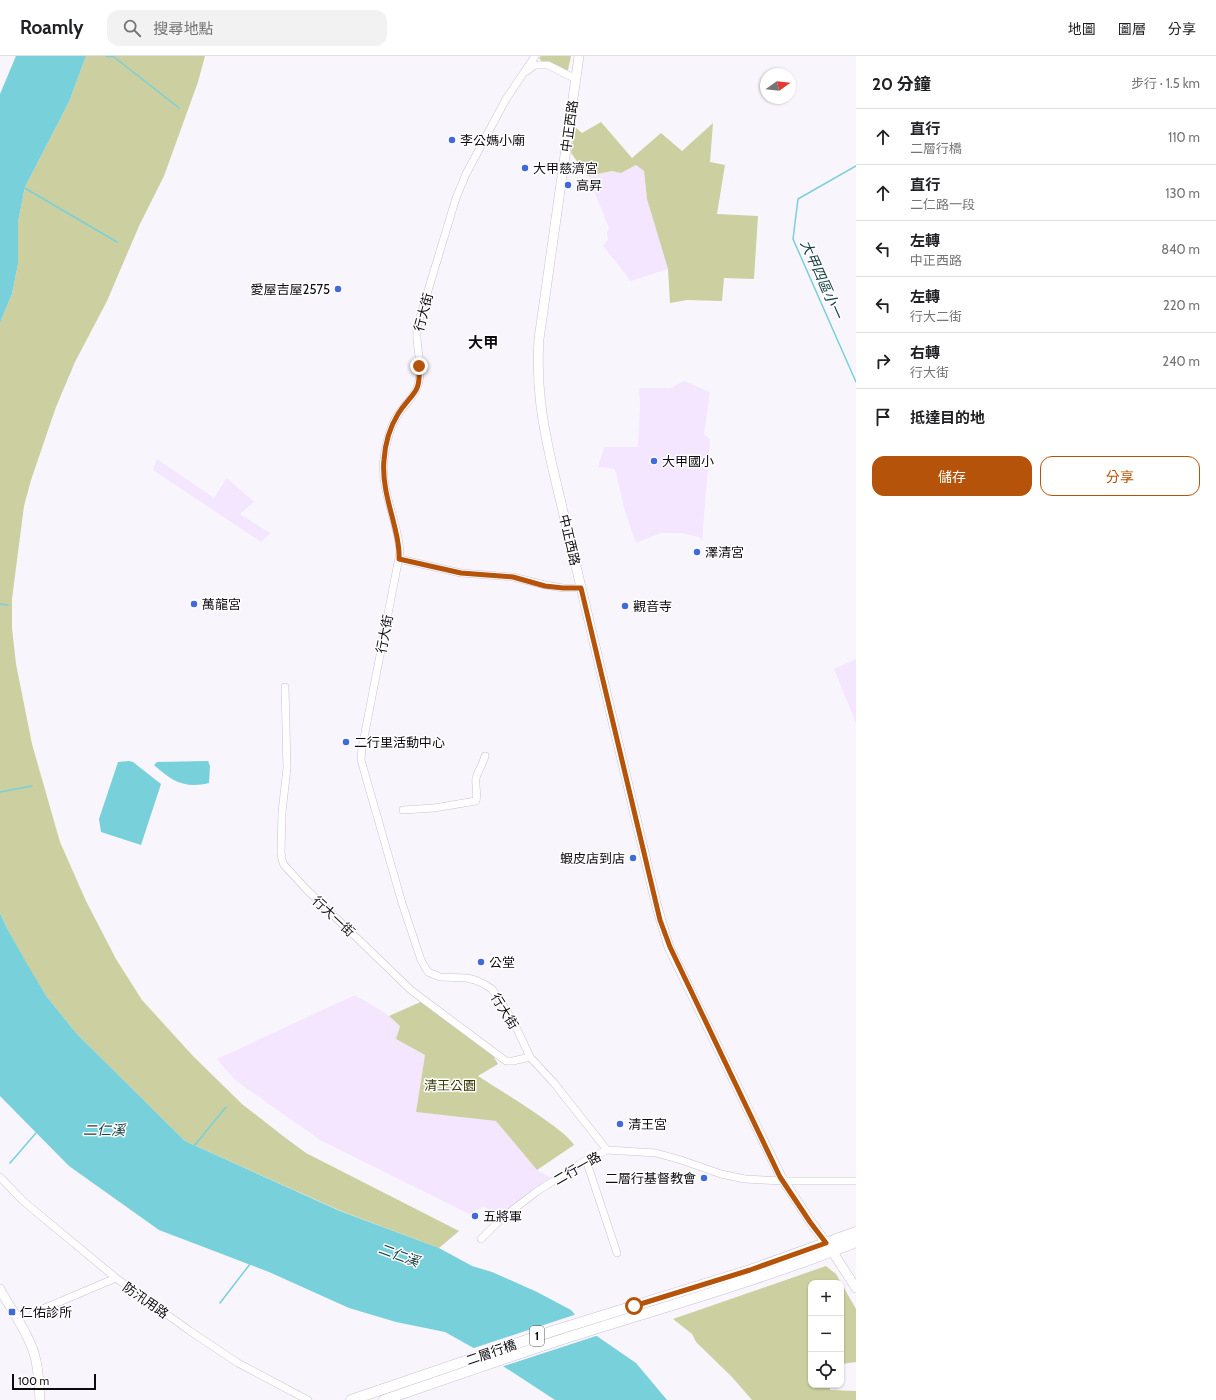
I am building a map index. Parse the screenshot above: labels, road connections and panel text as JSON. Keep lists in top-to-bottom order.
{
  "streets": {
    "main road": ["1", "二層行橋"],
    "street": [
      "中正西路",
      "行大街",
      "行大一街",
      "二行一路",
      "防汛用路"
    ]
  },
  "crossings": [
    ["中正西路", "二行一路"],
    ["中正西路", "1"],
    ["中正西路", "二層行橋"],
    ["行大街", "行大一街"],
    ["行大街", "二行一路"],
    ["1", "二層行橋"]
  ],
  "districts": ["大甲"],
  "water": ["大甲四區小一", "二仁溪"],
  "parks": ["清王公園"],
  "places": {
    "other": [
      "李公媽小廟",
      "大甲慈濟宮",
      "高昇",
      "愛屋吉屋2575",
      "大甲國小",
      "澤清宮",
      "萬龍宮",
      "觀音寺",
      "二行里活動中心",
      "蝦皮店到店",
      "公堂",
      "清王宮",
      "二層行基督教會",
      "五將軍"
    ],
    "transit": ["仁佑診所"]
  },
  "scale_bar": "100 m",
  "north": "right",
  "page": {
    "header": "Roamly",
    "search": "搜尋地點",
    "nav": ["地圖", "圖層", "分享"],
    "heading": ["20 分鐘", "步行 · 1.5 km"],
    "list": [
      ["直行", "二層行橋", "110 m"],
      ["直行", "二仁路一段", "130 m"],
      ["左轉", "中正西路", "840 m"],
      ["左轉", "行大二街", "220 m"],
      ["右轉", "行大街", "240 m"],
      "抵達目的地"
    ],
    "buttons": ["儲存", "分享"],
    "map_buttons": ["+", "−"],
    "scale": "100 m"
  }
}
